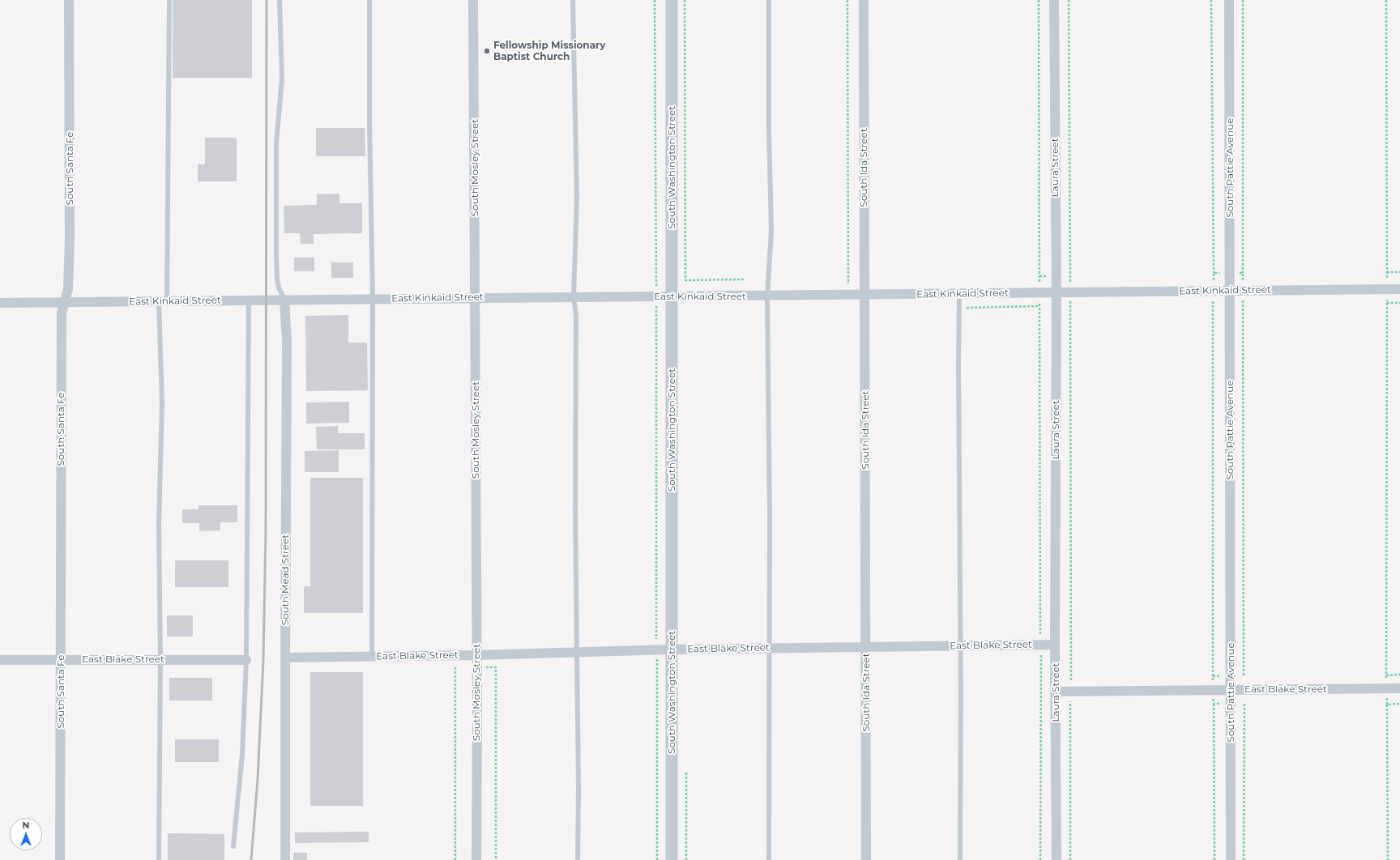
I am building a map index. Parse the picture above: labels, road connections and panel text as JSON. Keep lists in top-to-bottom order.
{
  "streets": {
    "street": [
      "South Mosley Street",
      "South Washington Street",
      "South Ida Street",
      "Laura Street",
      "South Pattie Avenue",
      "South Santa Fe",
      "East Kinkaid Street",
      "South Mead Street",
      "East Blake Street"
    ]
  },
  "crossings": [
    ["South Mosley Street", "East Kinkaid Street"],
    ["South Mosley Street", "East Blake Street"],
    ["South Washington Street", "East Kinkaid Street"],
    ["South Washington Street", "East Blake Street"],
    ["South Ida Street", "East Kinkaid Street"],
    ["South Ida Street", "East Blake Street"],
    ["Laura Street", "East Kinkaid Street"],
    ["Laura Street", "East Blake Street"],
    ["South Pattie Avenue", "East Kinkaid Street"],
    ["South Pattie Avenue", "East Blake Street"],
    ["South Santa Fe", "East Kinkaid Street"],
    ["South Santa Fe", "East Blake Street"],
    ["East Kinkaid Street", "South Mead Street"],
    ["South Mead Street", "East Blake Street"]
  ],
  "places": ["Fellowship Missionary Baptist Church"],
  "north": "top"
}
